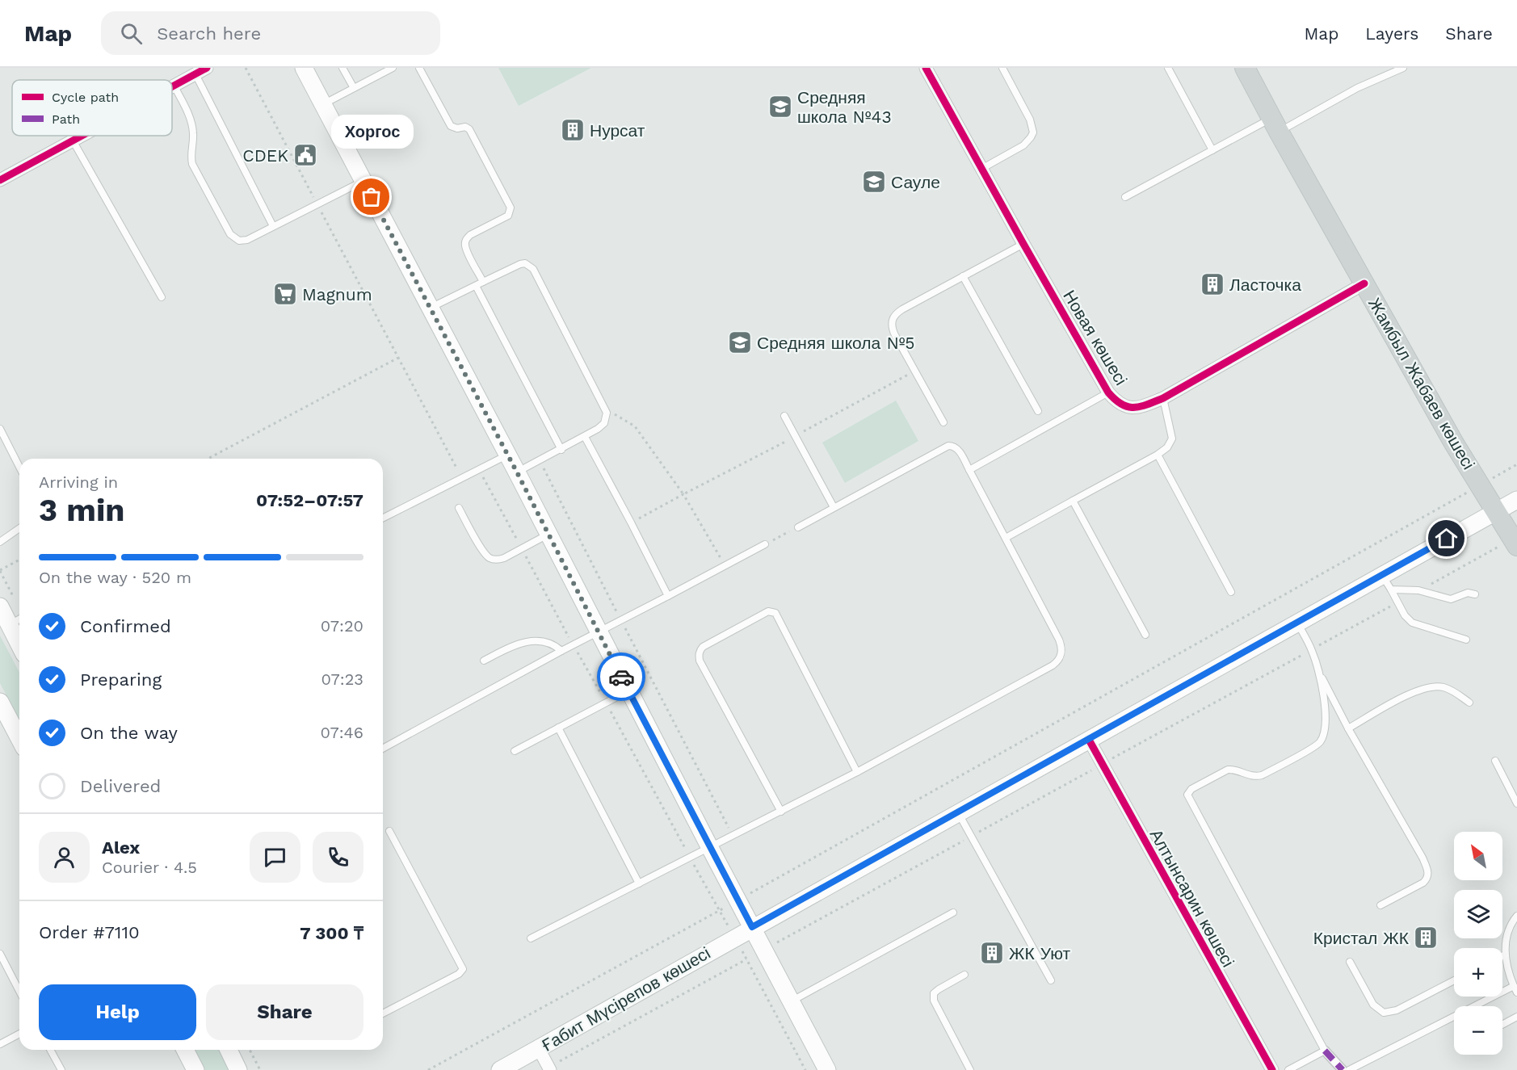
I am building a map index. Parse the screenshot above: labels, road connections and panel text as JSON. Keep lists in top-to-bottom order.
{
  "streets": {
    "main road": ["Жамбыл Жабаев көшесі", "Ғабит Мүсірепов көшесі"],
    "street": ["Новая көшесі", "Алтынсарин көшесі"]
  },
  "crossings": [
    ["Новая көшесі", "Жамбыл Жабаев көшесі"]
  ],
  "places": {
    "school or university": ["Средняя школа №43", "Сауле", "Средняя школа №5"],
    "building": [
      "Нурсат",
      "Ласточка",
      "Кристал ЖК",
      "ЖК Уют"
    ],
    "public building": ["CDEK"],
    "other": ["Хоргос"],
    "supermarket": ["Magnum"]
  },
  "legend": ["Cycle path", "Path"],
  "north": "top left",
  "page": {
    "header": "Map",
    "search": "Search here",
    "nav": ["Map", "Layers", "Share"],
    "bubble": "Хоргос",
    "heading": ["3 min", "Arriving in", "07:52–07:57"],
    "panel": [
      "Alex",
      "Courier · 4.5",
      "Order #7110",
      "7 300 ₸"
    ],
    "bar": "On the way · 520 m",
    "list": [
      ["Confirmed", "07:20"],
      ["Preparing", "07:23"],
      ["On the way", "07:46"],
      "Delivered"
    ],
    "map_buttons": ["+", "−"],
    "buttons": ["Help", "Share"]
  }
}
